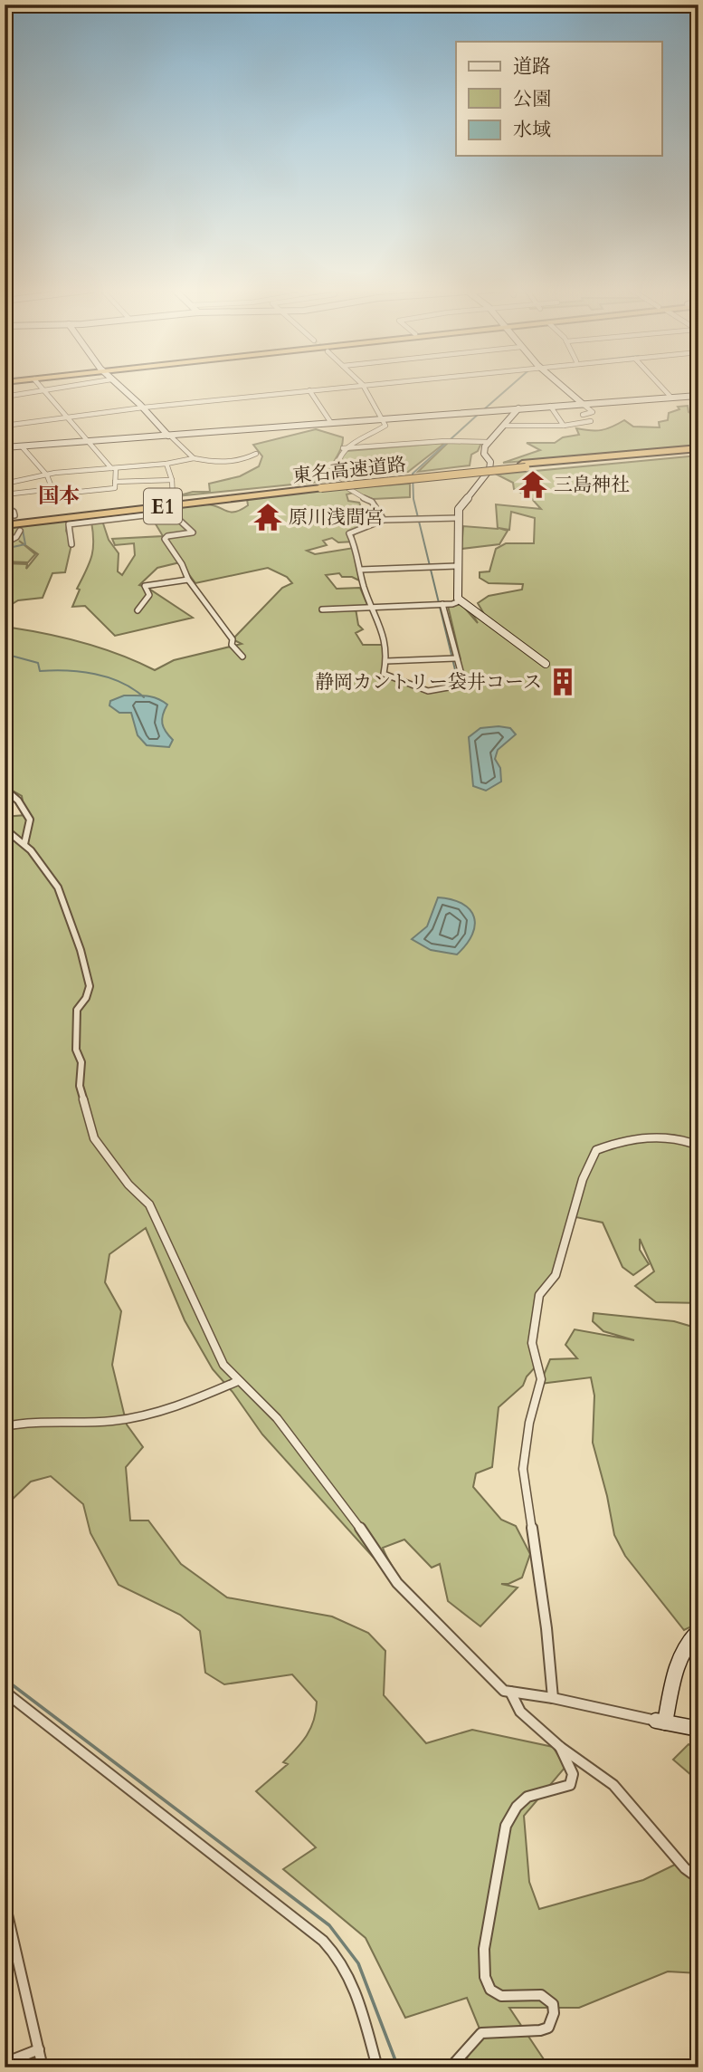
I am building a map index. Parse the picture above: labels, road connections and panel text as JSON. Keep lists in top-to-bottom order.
{
  "streets": {
    "highway": ["東名高速道路", "E1"]
  },
  "districts": ["国本"],
  "places": {
    "temple": ["三島神社", "原川浅間宮"],
    "building": ["静岡カントリー袋井コース"]
  },
  "legend": ["道路", "公園", "水域"]
}
